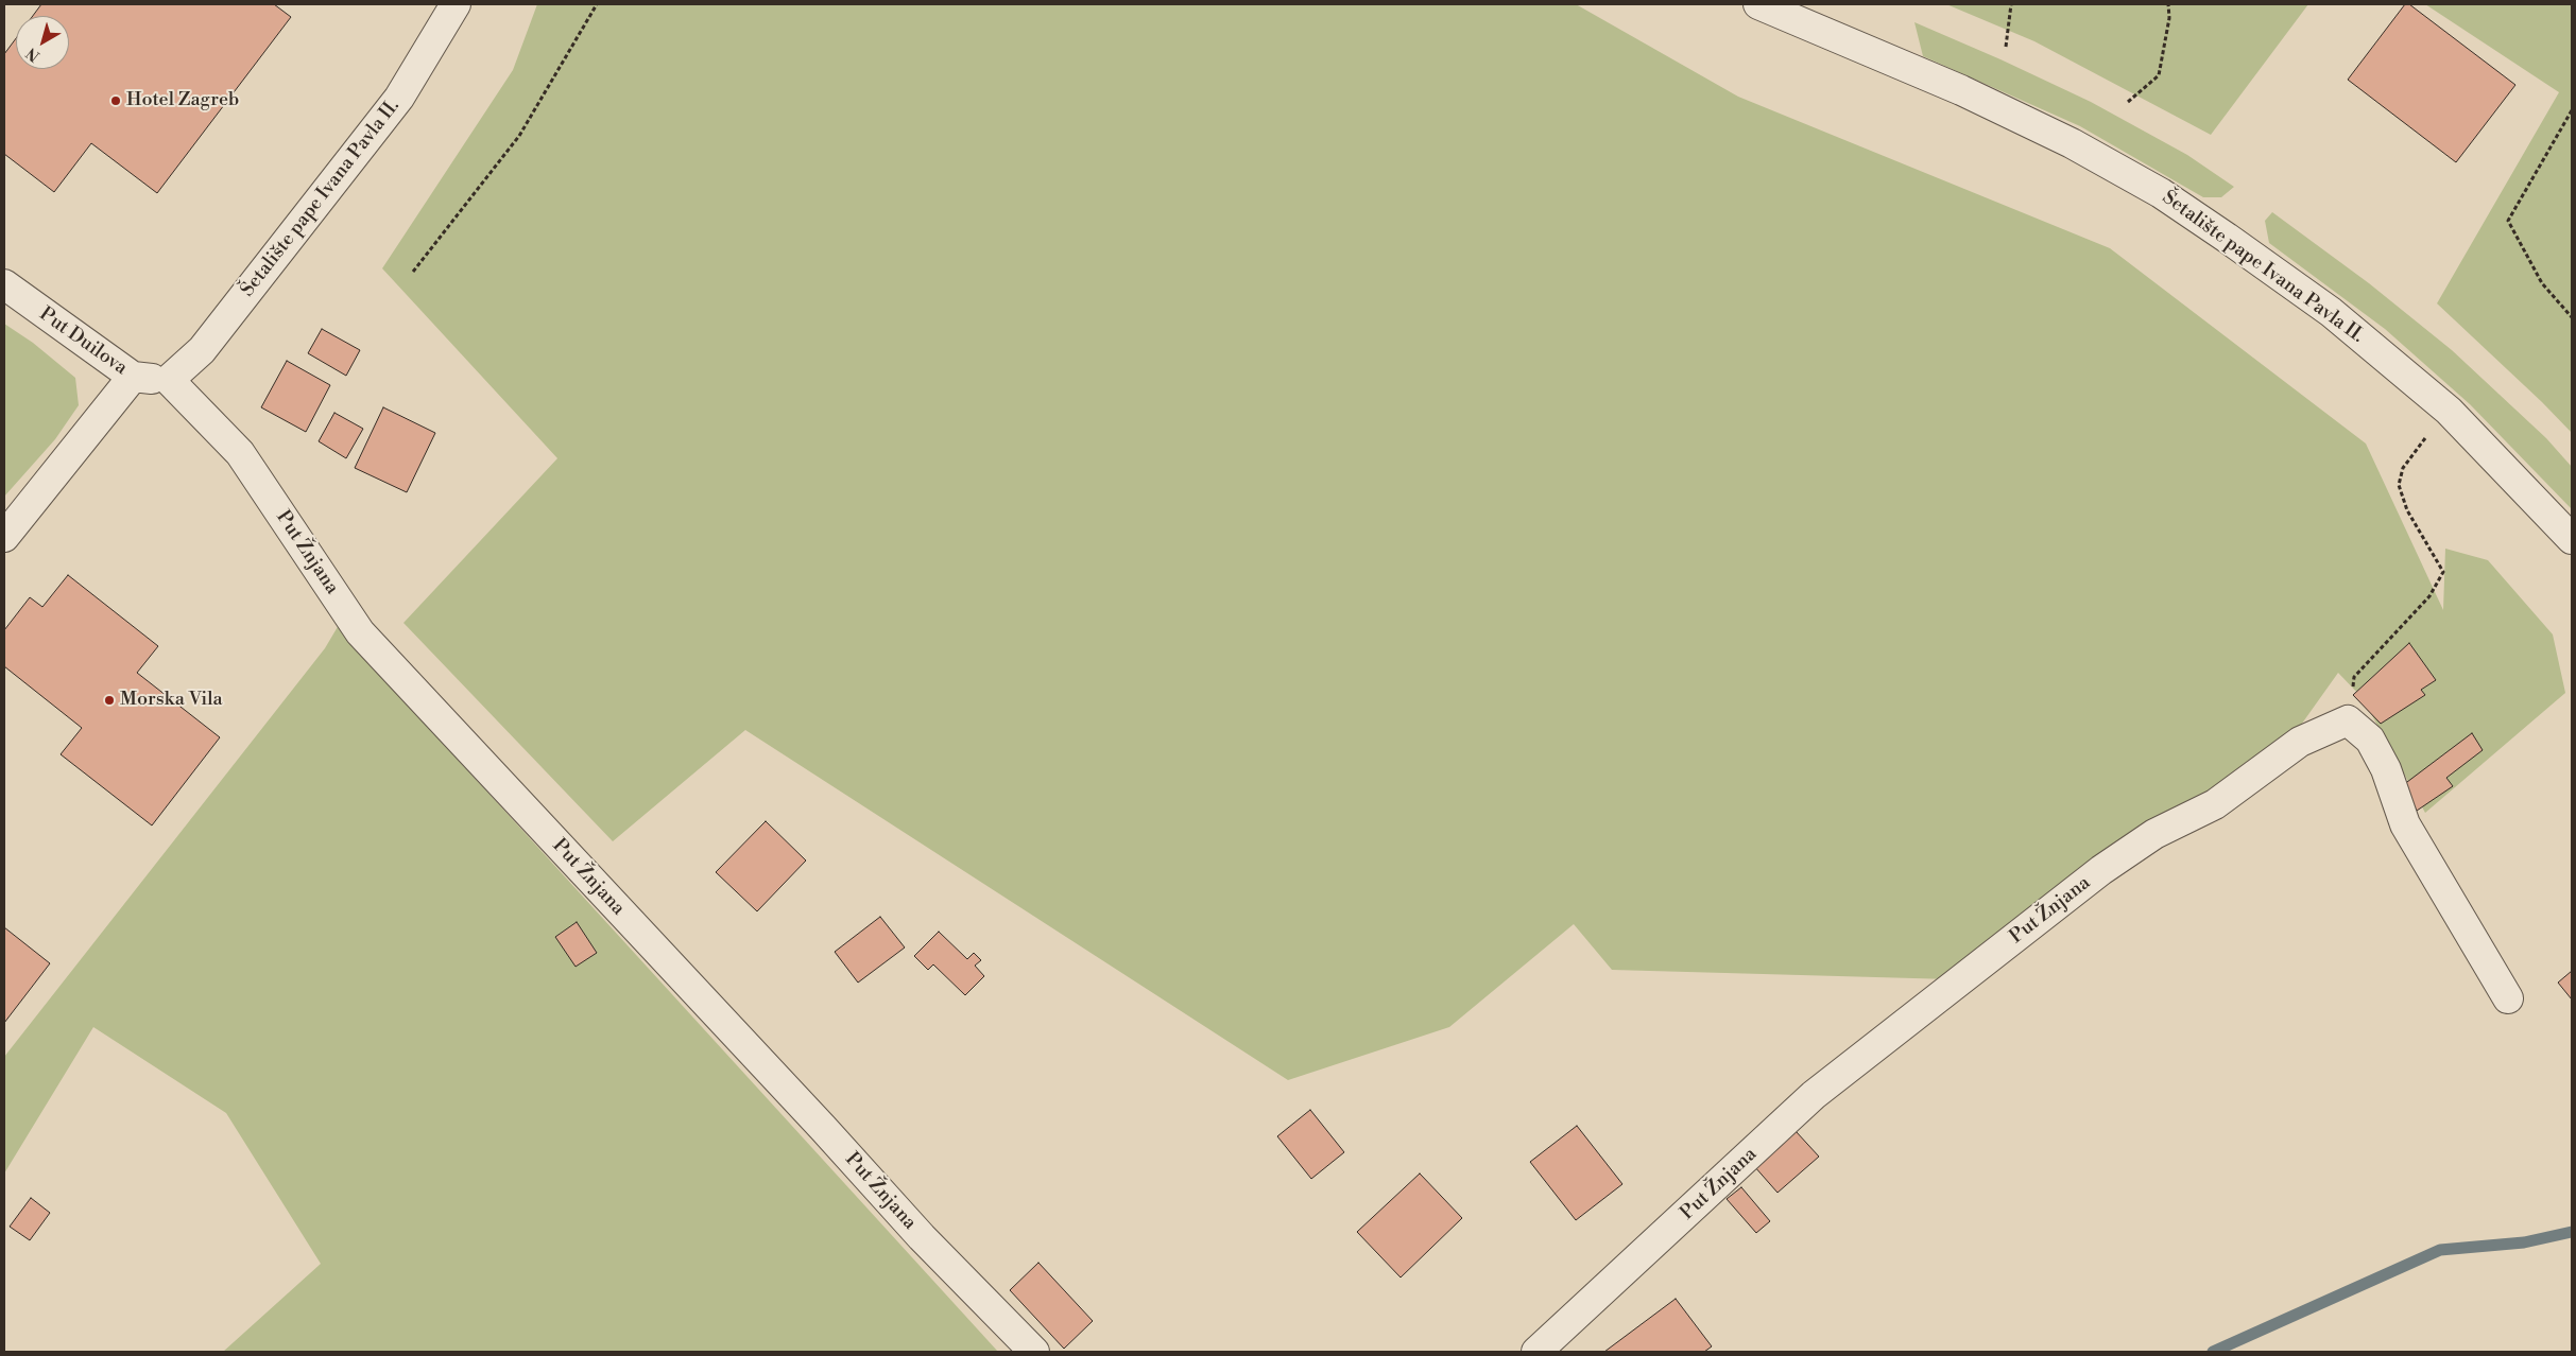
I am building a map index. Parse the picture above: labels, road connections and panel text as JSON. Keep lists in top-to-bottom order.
{
  "streets": {
    "street": ["Šetalište pape Ivana Pavla II.", "Put Duilova", "Put Žnjana"]
  },
  "crossings": [
    ["Šetalište pape Ivana Pavla II.", "Put Duilova"],
    ["Šetalište pape Ivana Pavla II.", "Put Žnjana"],
    ["Put Duilova", "Put Žnjana"]
  ],
  "places": ["Hotel Zagreb", "Morska Vila"],
  "north": "bottom left"
}
